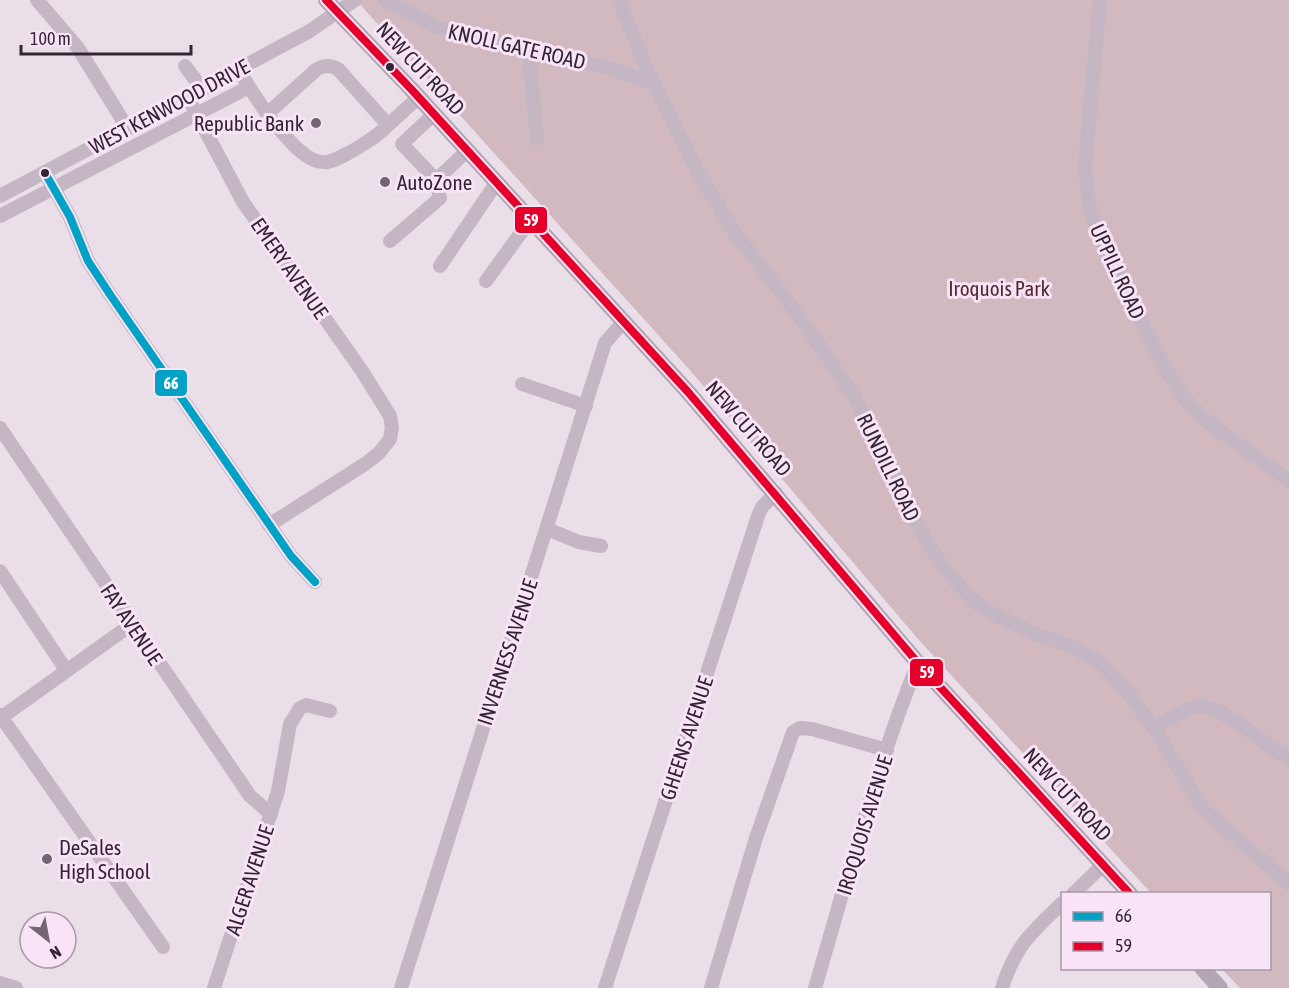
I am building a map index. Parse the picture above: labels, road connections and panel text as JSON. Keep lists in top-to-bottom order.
{
  "streets": {
    "main road": ["NEW CUT ROAD"],
    "street": [
      "KNOLL GATE ROAD",
      "WEST KENWOOD DRIVE",
      "EMERY AVENUE",
      "UPPILL ROAD",
      "RUNDILL ROAD",
      "FAY AVENUE",
      "INVERNESS AVENUE",
      "GHEENS AVENUE",
      "IROQUOIS AVENUE",
      "ALGER AVENUE"
    ]
  },
  "crossings": [
    ["KNOLL GATE ROAD", "RUNDILL ROAD"],
    ["NEW CUT ROAD", "WEST KENWOOD DRIVE"],
    ["NEW CUT ROAD", "INVERNESS AVENUE"],
    ["NEW CUT ROAD", "GHEENS AVENUE"],
    ["NEW CUT ROAD", "IROQUOIS AVENUE"],
    ["WEST KENWOOD DRIVE", "EMERY AVENUE"],
    ["FAY AVENUE", "ALGER AVENUE"]
  ],
  "parks": ["Iroquois Park"],
  "places": ["Republic Bank", "AutoZone", "DeSales High School"],
  "lines": ["transit line 59", "transit line 66"],
  "legend": ["66", "59"],
  "scale_bar": "100 m",
  "north": "bottom right"
}
